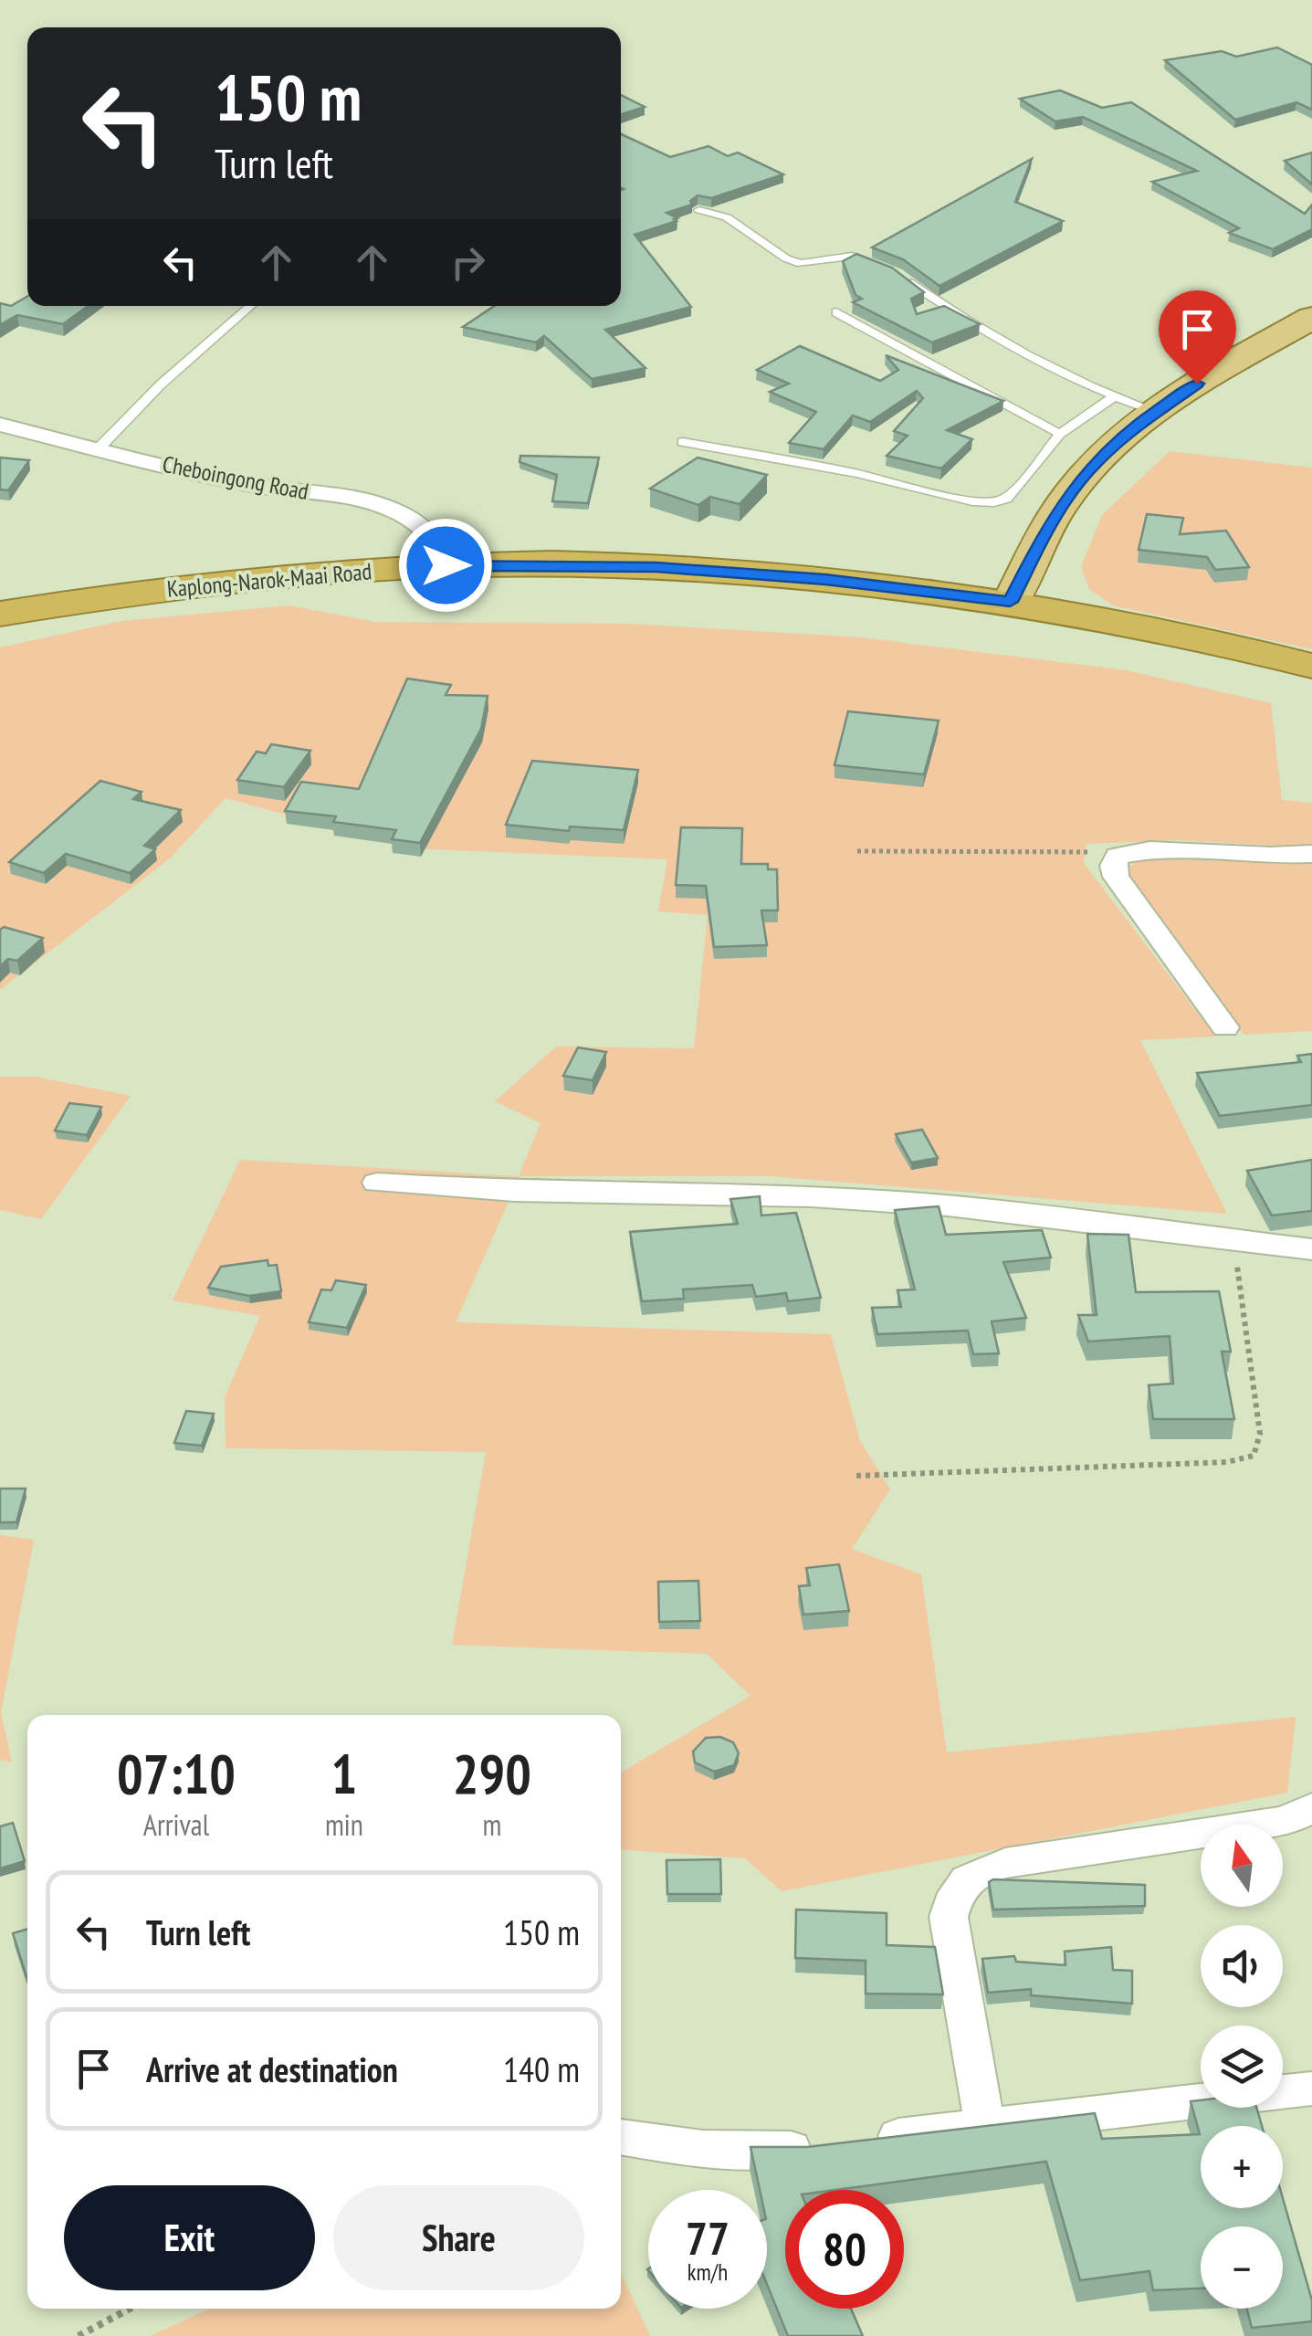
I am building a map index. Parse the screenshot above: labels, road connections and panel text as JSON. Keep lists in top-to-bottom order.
{
  "streets": {
    "highway": ["Kaplong-Narok-Maai Road"],
    "street": ["Cheboingong Road"]
  },
  "crossings": [
    ["Cheboingong Road", "Kaplong-Narok-Maai Road"]
  ],
  "north": "top",
  "page": {
    "turn": ["150 m", "Turn left"],
    "eta": [
      "07:10",
      "Arrival",
      "1",
      "min",
      "290",
      "m"
    ],
    "map_buttons": ["+", "−"],
    "list": [
      {
        "name": "Turn left",
        "value": "150 m"
      },
      {
        "name": "Arrive at destination",
        "value": "140 m"
      }
    ],
    "buttons": ["Exit", "Share"],
    "speed": "77 km/h",
    "limit": "80"
  }
}
